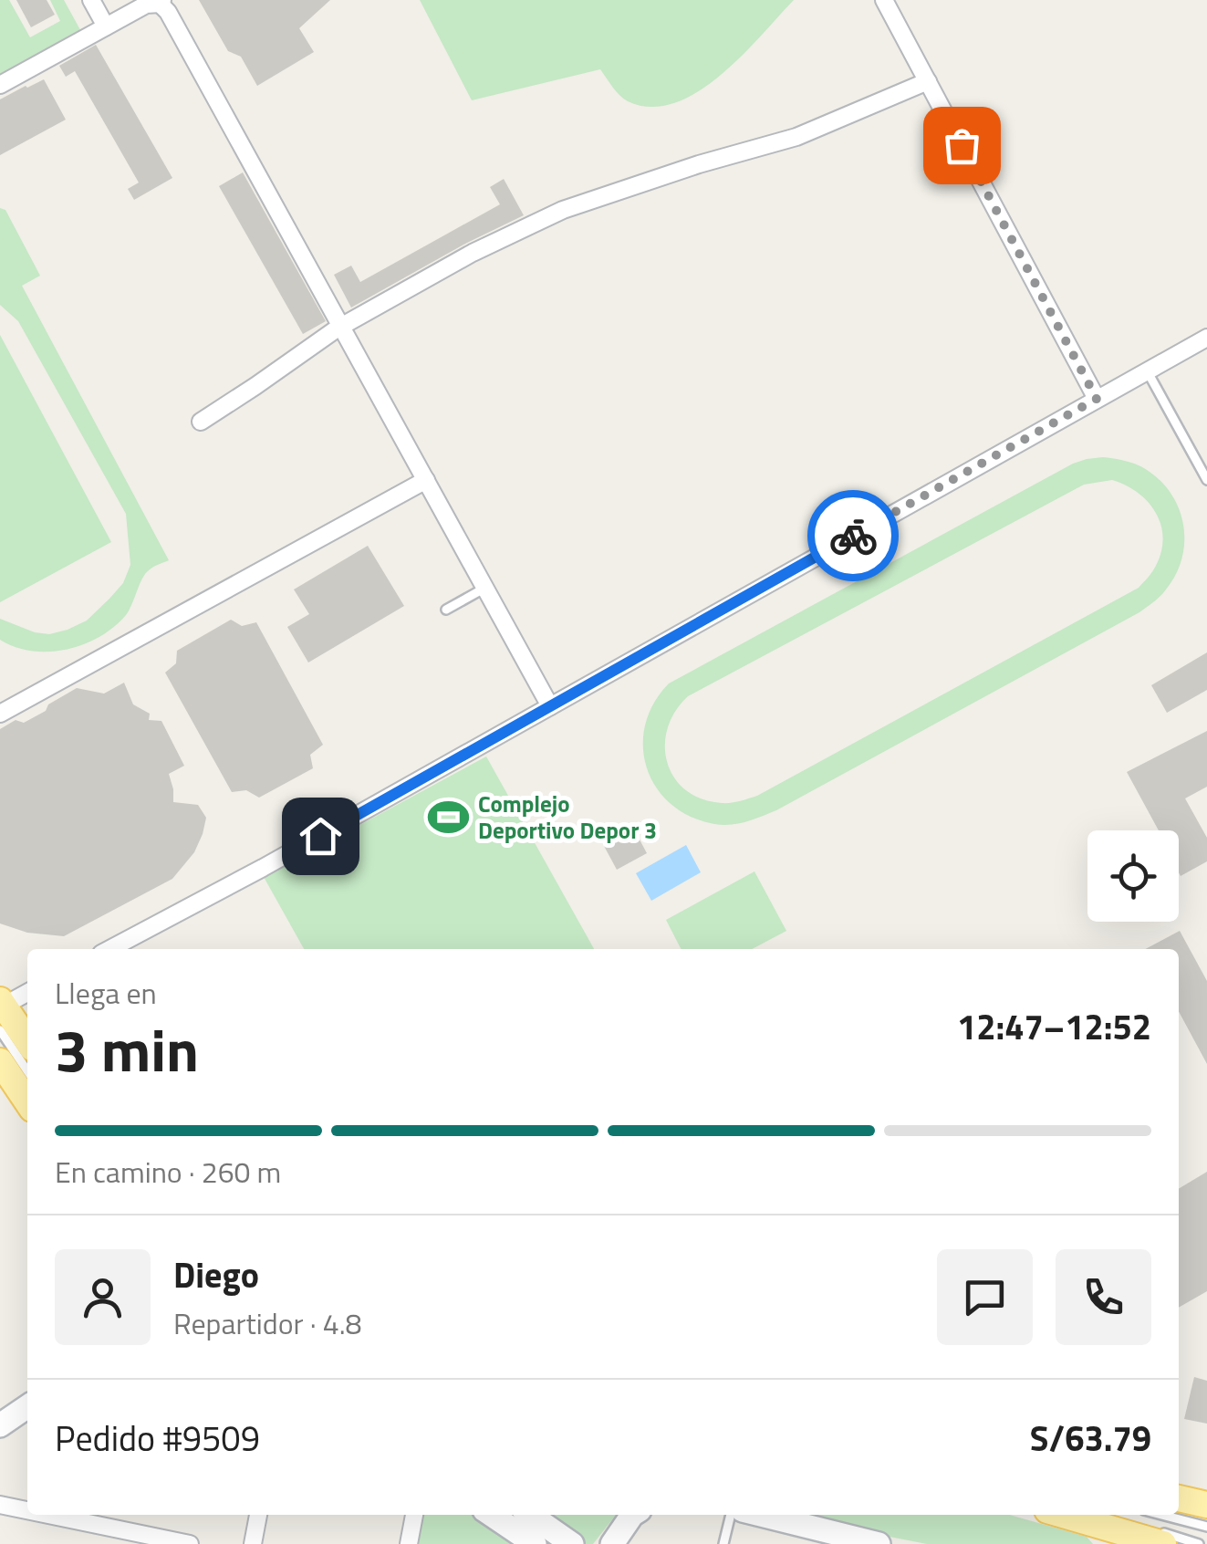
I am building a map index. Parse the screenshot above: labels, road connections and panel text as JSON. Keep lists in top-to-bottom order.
{
  "places": {
    "sports": ["Complejo Deportivo Depor 3"]
  },
  "page": {
    "heading": ["3 min", "Llega en", "12:47–12:52"],
    "panel": [
      "Diego",
      "Repartidor · 4.8",
      "Pedido #9509",
      "S/63.79"
    ],
    "bar": "En camino · 260 m"
  }
}
